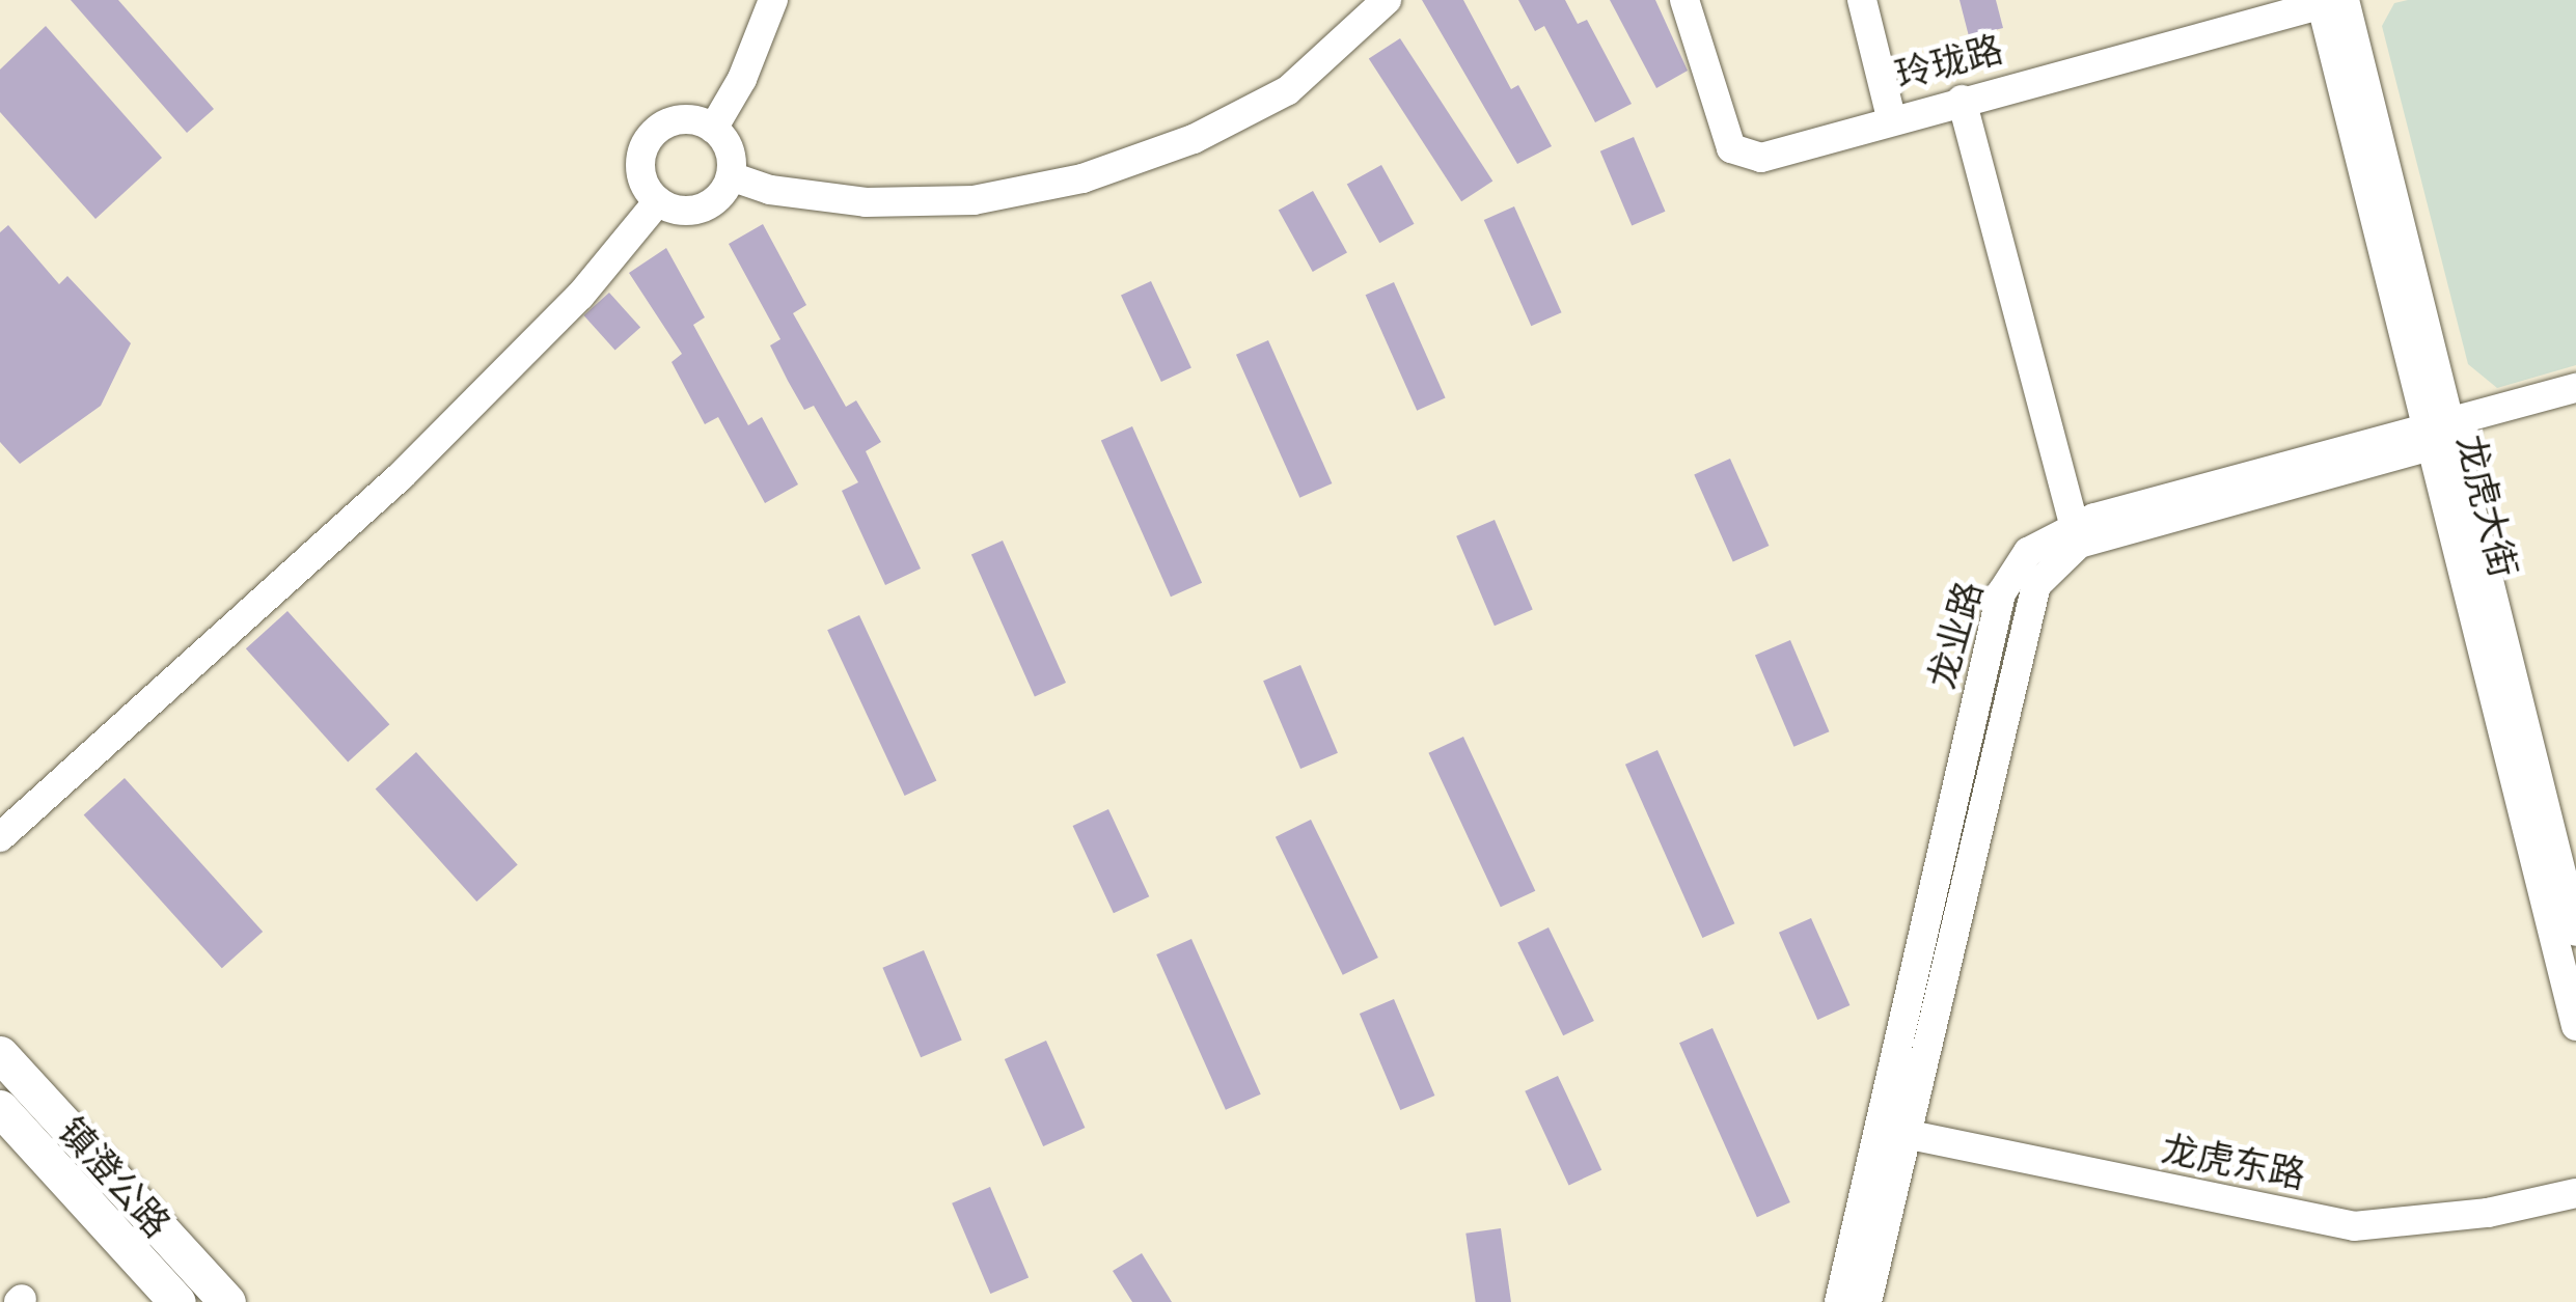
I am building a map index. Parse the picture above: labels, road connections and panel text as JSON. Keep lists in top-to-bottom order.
{
  "streets": {
    "main road": ["镇澄公路"],
    "street": [
      "玲珑路",
      "龙虎大街",
      "龙业路",
      "龙虎东路"
    ]
  },
  "crossings": [
    ["玲珑路", "龙虎大街"],
    ["龙虎大街", "龙业路"],
    ["龙业路", "龙虎东路"]
  ]
}
